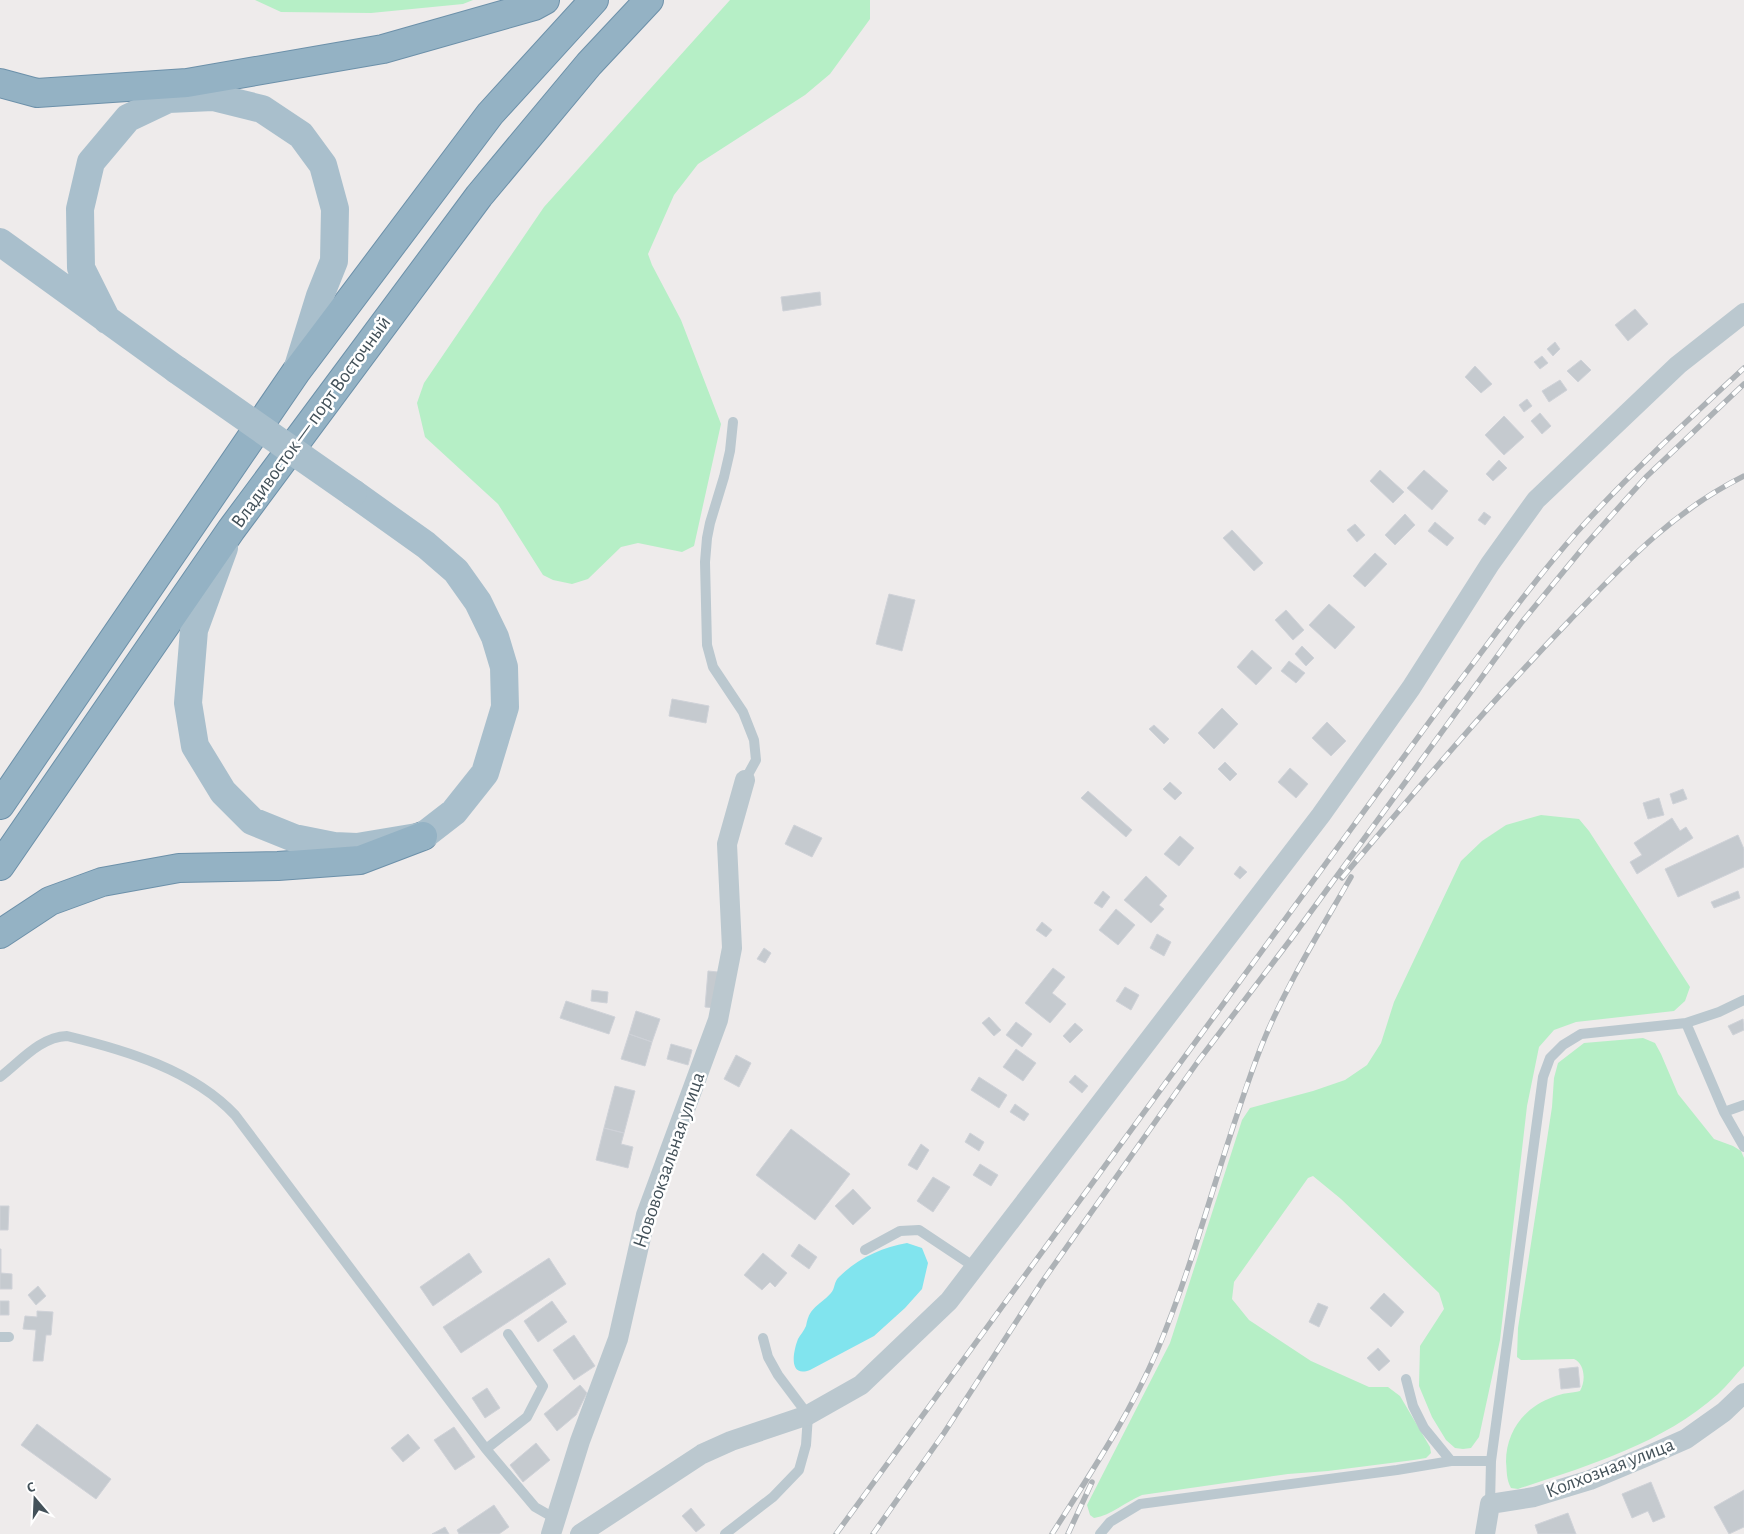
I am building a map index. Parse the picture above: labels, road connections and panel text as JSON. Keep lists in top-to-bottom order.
{
  "streets": {
    "highway": ["Владивосток — порт Восточный"],
    "street": ["Нововокзальная улица", "Колхозная улица"]
  },
  "north": "top"
}
